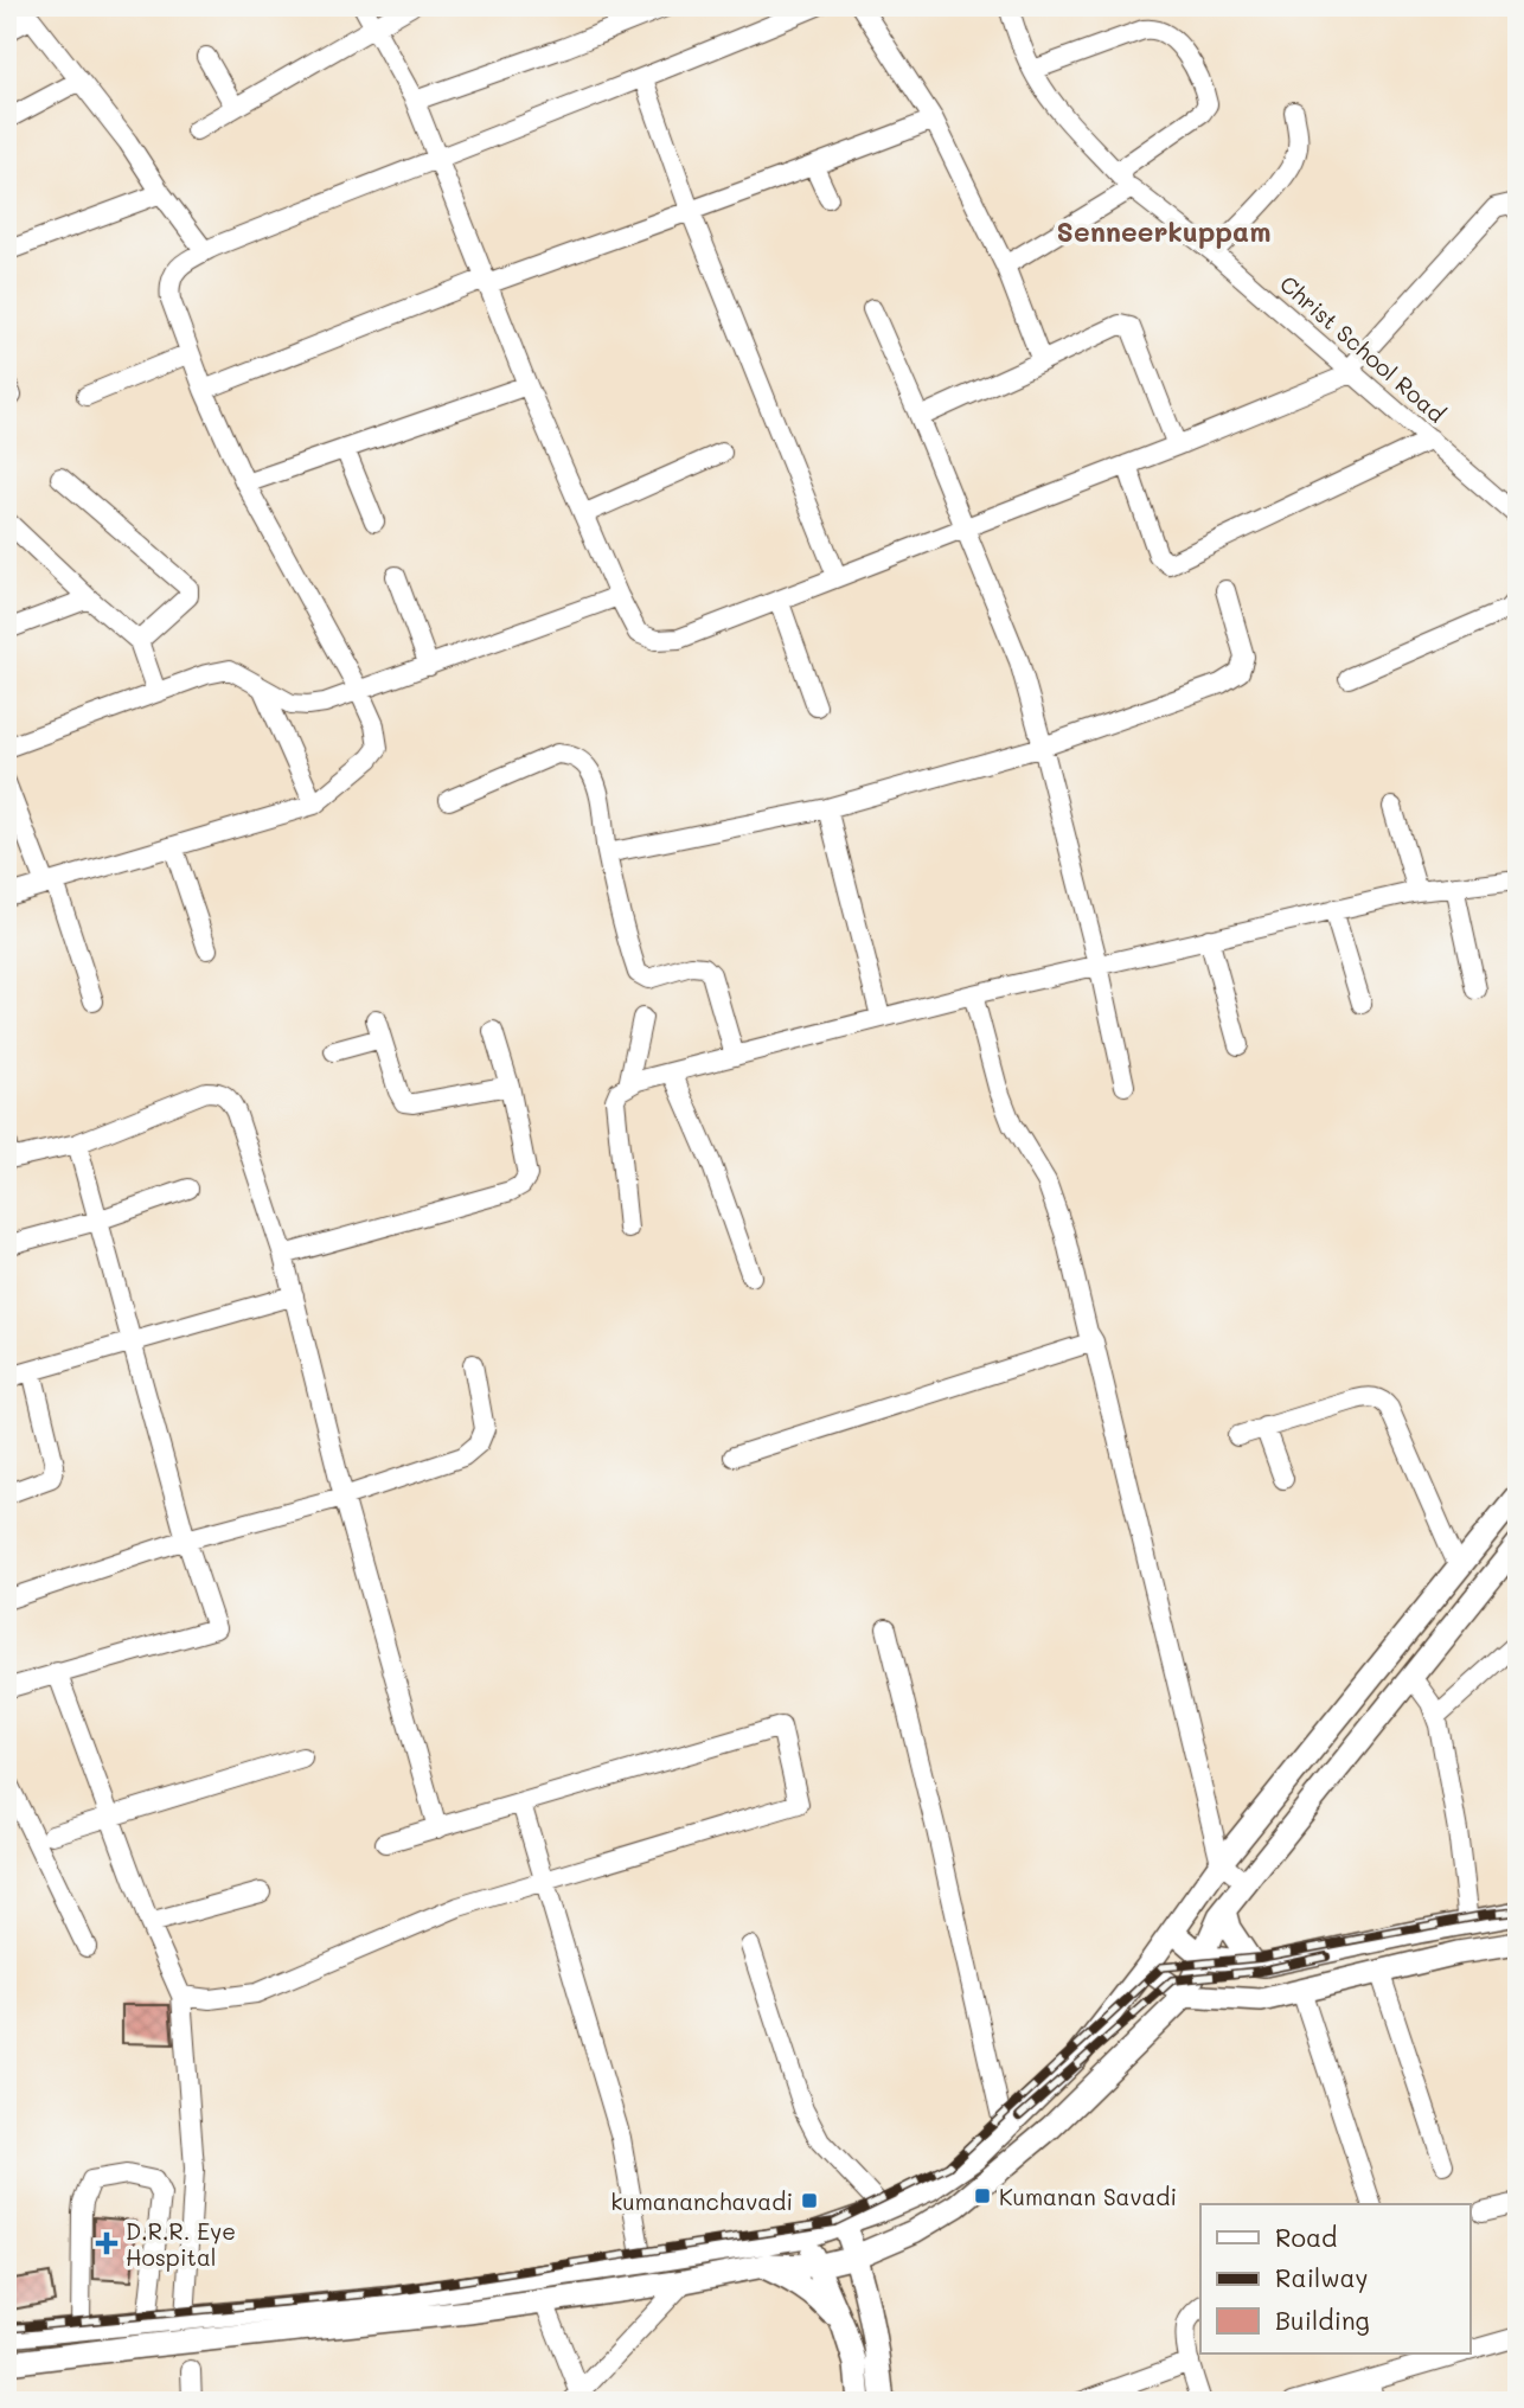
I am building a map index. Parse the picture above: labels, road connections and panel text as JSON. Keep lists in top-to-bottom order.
{
  "streets": {
    "street": ["Christ School Road"]
  },
  "districts": ["Senneerkuppam"],
  "places": {
    "transit": ["Kumanan Savadi", "kumananchavadi"],
    "health": ["D.R.R. Eye Hospital"]
  },
  "legend": ["Road", "Railway", "Building"]
}
